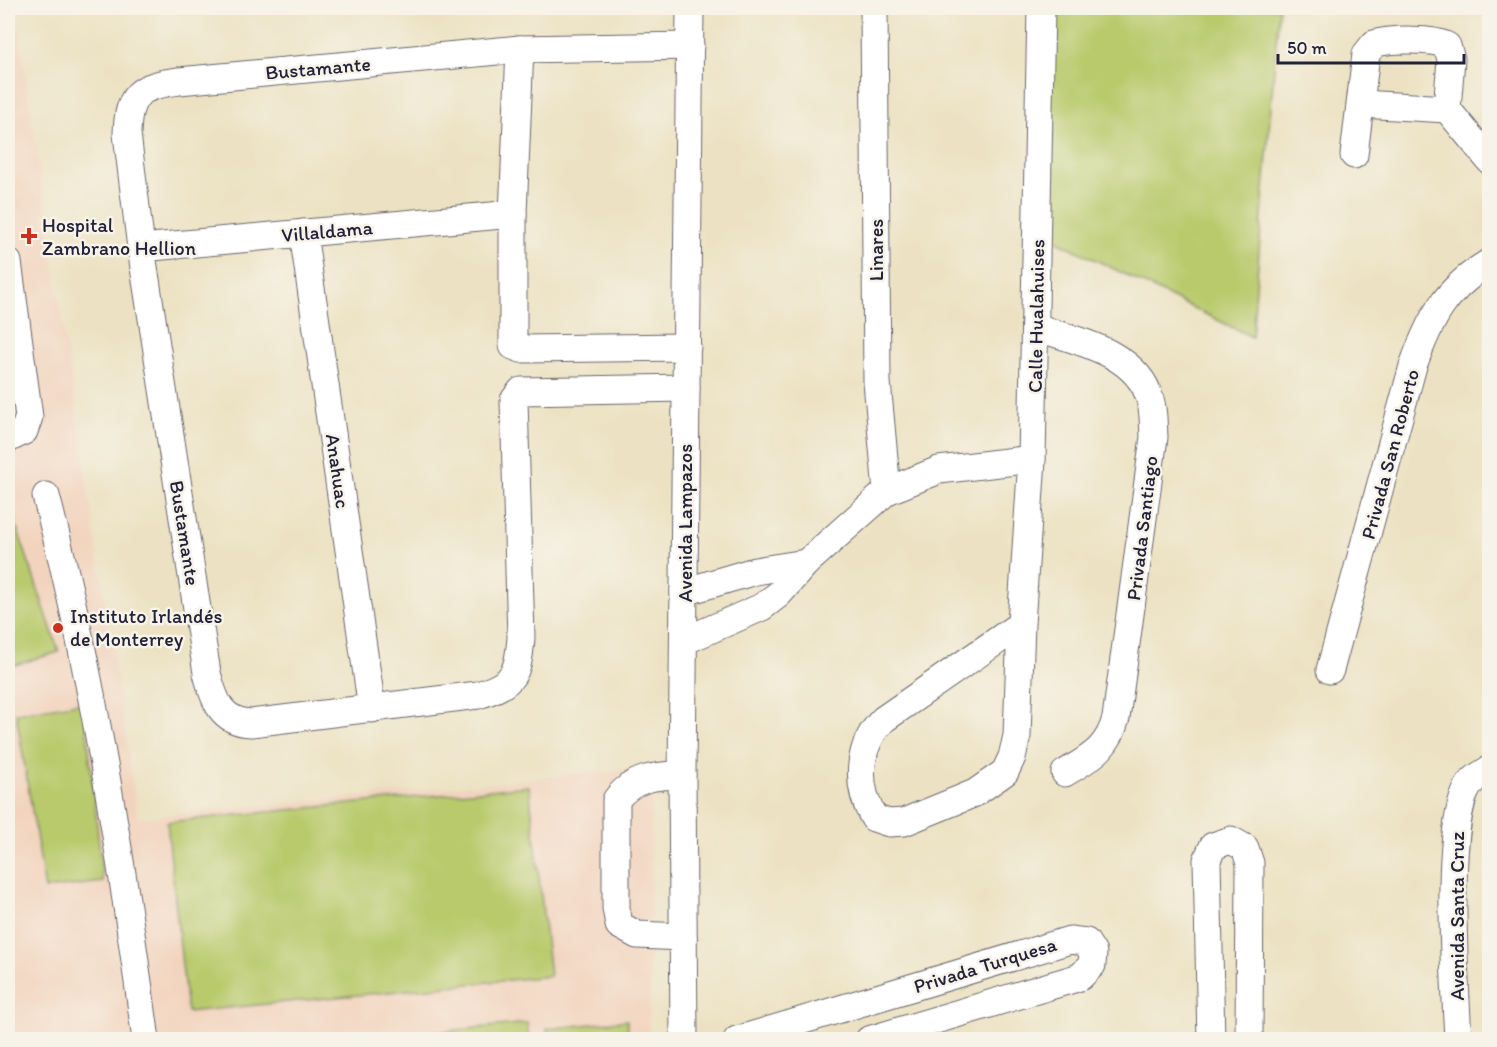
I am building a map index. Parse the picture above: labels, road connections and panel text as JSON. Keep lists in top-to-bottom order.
{
  "streets": {
    "street": [
      "Bustamante",
      "Villaldama",
      "Linares",
      "Calle Hualahuises",
      "Privada San Roberto",
      "Anahuac",
      "Avenida Lampazos",
      "Privada Santiago",
      "Avenida Santa Cruz",
      "Privada Turquesa"
    ]
  },
  "crossings": [
    ["Bustamante", "Villaldama"],
    ["Bustamante", "Anahuac"],
    ["Bustamante", "Avenida Lampazos"],
    ["Villaldama", "Anahuac"],
    ["Calle Hualahuises", "Privada Santiago"]
  ],
  "places": {
    "health": ["Hospital Zambrano Hellion"],
    "other": ["Instituto Irlandés de Monterrey"]
  },
  "scale_bar": "50 m"
}
